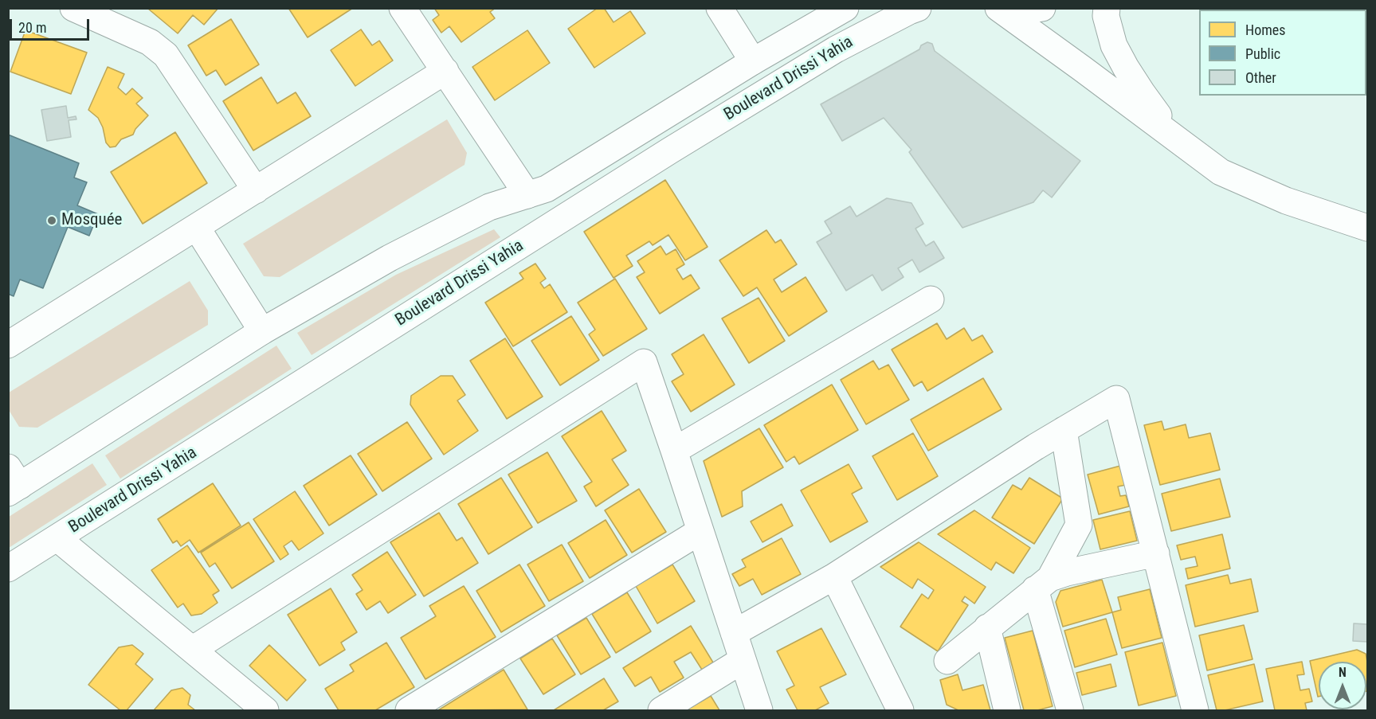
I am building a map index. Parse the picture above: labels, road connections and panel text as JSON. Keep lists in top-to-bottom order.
{
  "streets": {
    "street": ["Boulevard Drissi Yahia"]
  },
  "places": ["Mosquée"],
  "legend": ["Homes", "Public", "Other"],
  "scale_bar": "20 m",
  "north": "top"
}
